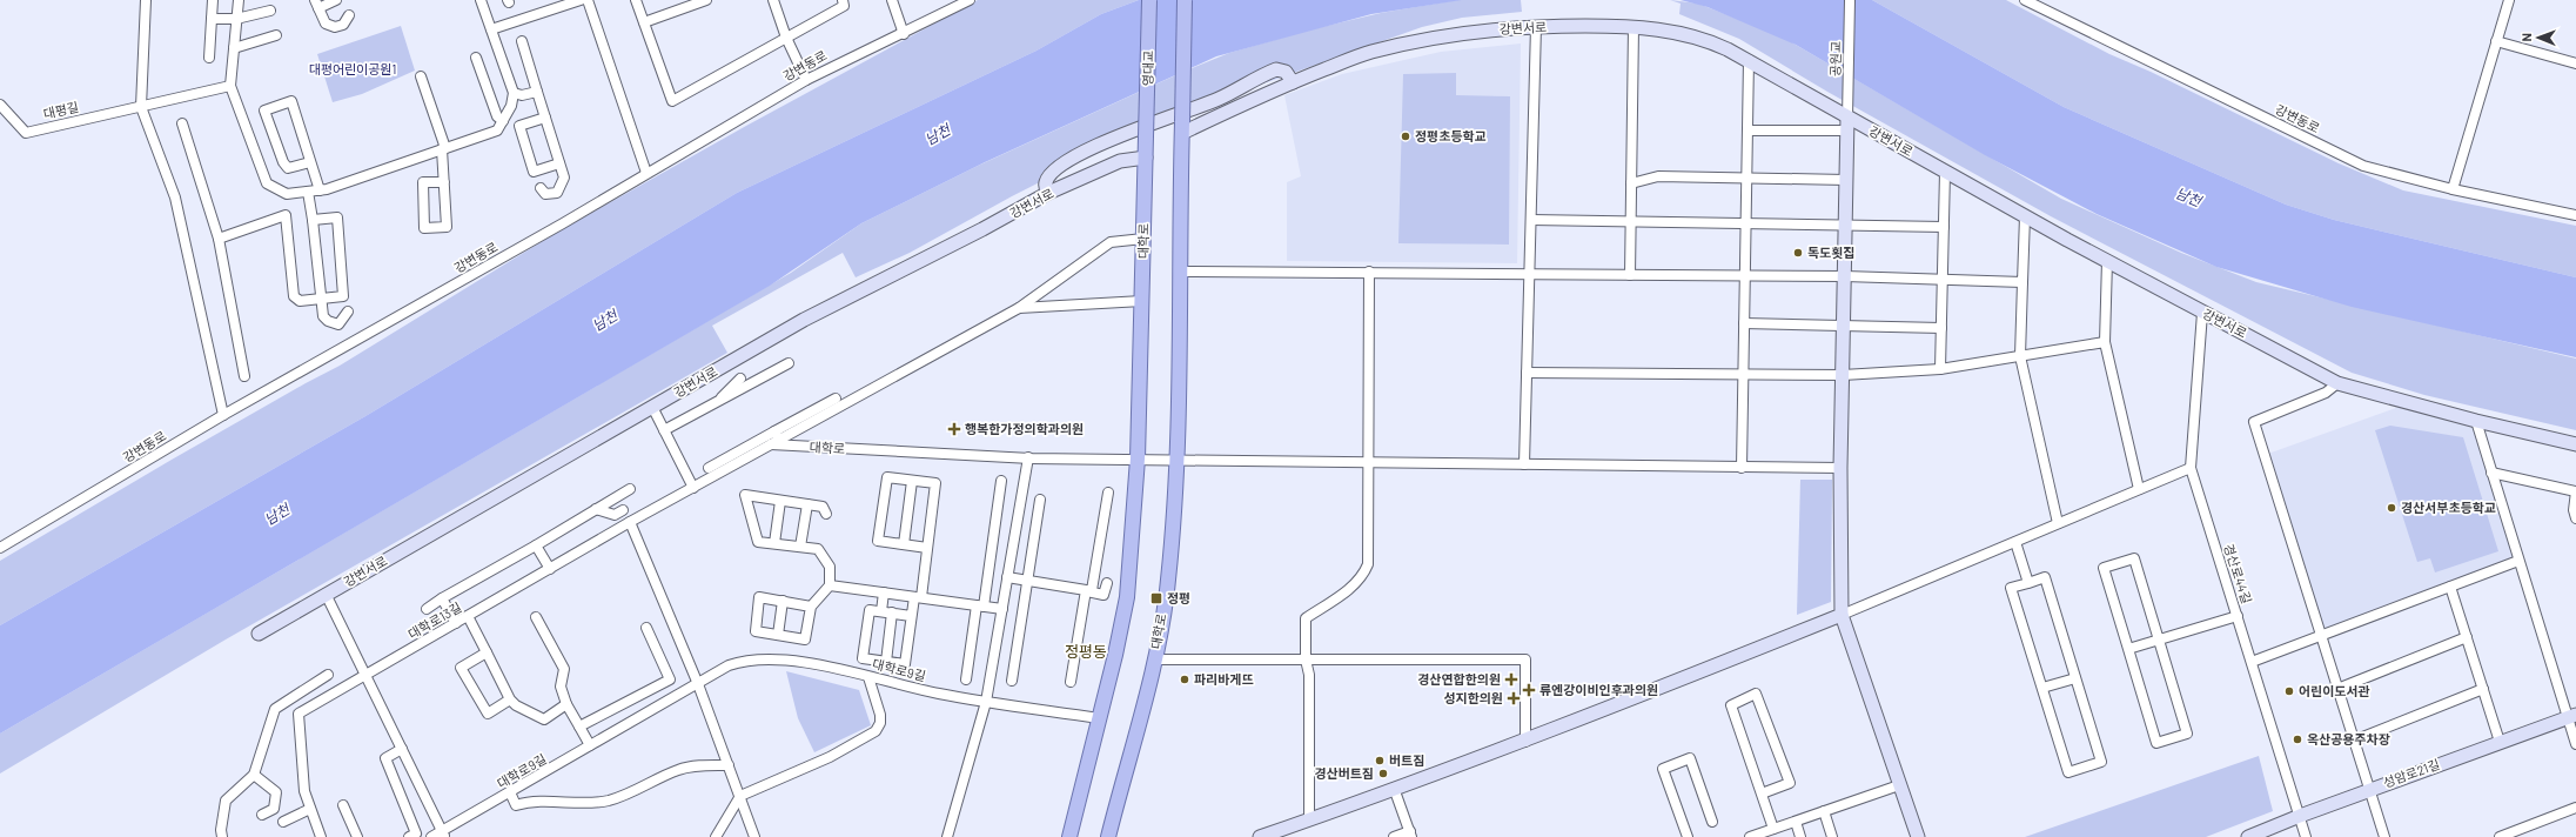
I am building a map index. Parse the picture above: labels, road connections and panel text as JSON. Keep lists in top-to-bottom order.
{
  "streets": {
    "main road": ["영대교", "대학로"],
    "street": [
      "강변서로",
      "공원교",
      "강변동로",
      "대평길",
      "경산로44길",
      "대학로13길",
      "대학로9길",
      "성암로21길"
    ]
  },
  "crossings": [
    ["강변서로", "공원교"],
    ["강변서로", "대학로"],
    ["강변서로", "경산로44길"],
    ["영대교", "대학로"],
    ["대학로", "대학로13길"],
    ["대학로", "대학로9길"],
    ["경산로44길", "성암로21길"]
  ],
  "districts": ["정평동"],
  "water": ["남천"],
  "parks": ["대평어린이공원1"],
  "places": {
    "other": [
      "정평초등학교",
      "독도횟집",
      "경산서부초등학교",
      "파리바게뜨",
      "어린이도서관",
      "옥산공용주차장",
      "버트짐",
      "경산버트짐"
    ],
    "health": [
      "행복한가정의학과의원",
      "경산연합한의원",
      "류엔강이비인후과의원",
      "성지한의원"
    ],
    "transit": ["정평"]
  },
  "north": "left"
}
